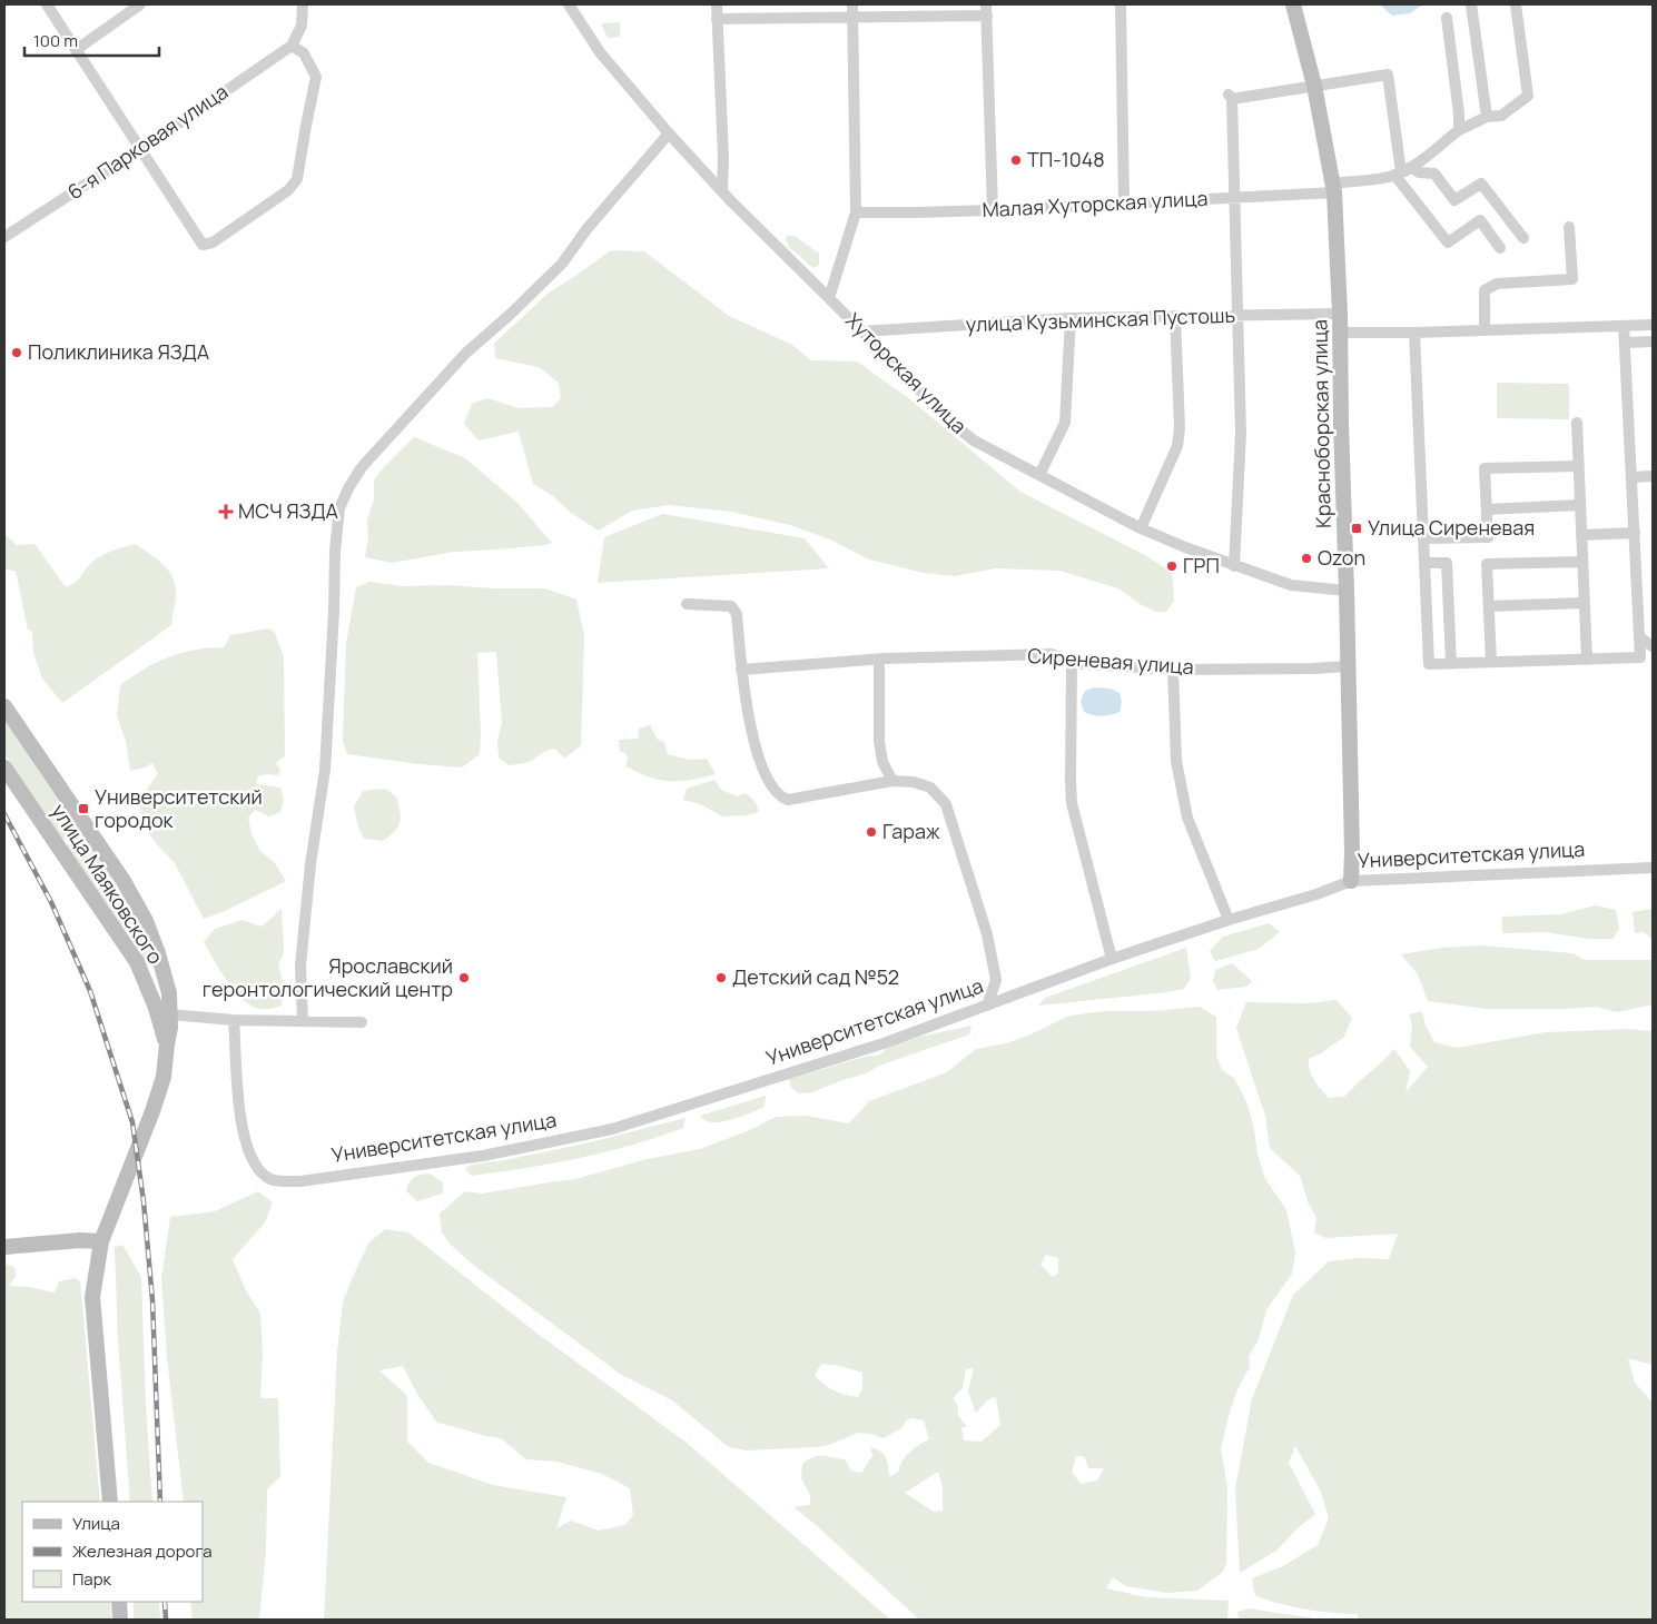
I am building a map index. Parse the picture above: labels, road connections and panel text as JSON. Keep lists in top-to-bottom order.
{
  "streets": {
    "main road": ["Красноборская улица", "улица Маяковского"],
    "street": [
      "6-я Парковая улица",
      "Малая Хуторская улица",
      "улица Кузьминская Пустошь",
      "Хуторская улица",
      "Сиреневая улица",
      "Университетская улица"
    ]
  },
  "crossings": [
    ["Малая Хуторская улица", "Красноборская улица"],
    ["улица Кузьминская Пустошь", "Хуторская улица"],
    ["улица Кузьминская Пустошь", "Красноборская улица"],
    ["Хуторская улица", "Красноборская улица"],
    ["Красноборская улица", "Сиреневая улица"],
    ["Красноборская улица", "Университетская улица"]
  ],
  "places": {
    "other": [
      "ТП-1048",
      "Поликлиника ЯЗДА",
      "Ozon",
      "ГРП",
      "Гараж",
      "Ярославский геронтологический центр",
      "Детский сад №52"
    ],
    "health": ["МСЧ ЯЗДА"],
    "transit": ["Улица Сиреневая", "Университетский городок"]
  },
  "legend": ["Улица", "Железная дорога", "Парк"],
  "scale_bar": "100 m"
}
